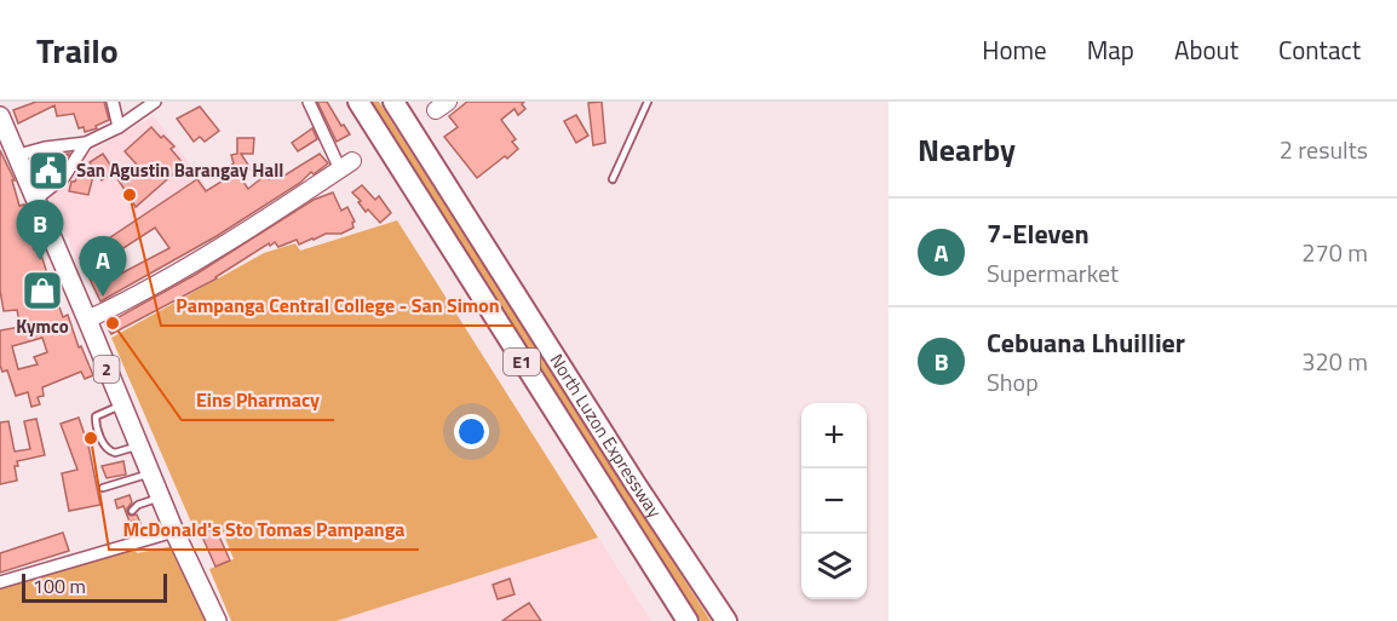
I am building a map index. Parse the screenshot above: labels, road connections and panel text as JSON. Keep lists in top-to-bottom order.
{
  "streets": {
    "highway": ["E1", "2", "North Luzon Expressway"]
  },
  "places": {
    "public building": ["San Agustin Barangay Hall"],
    "other": ["Pampanga Central College - San Simon", "Eins Pharmacy", "McDonald's Sto Tomas Pampanga"],
    "shop": ["Kymco"]
  },
  "scale_bar": "100 m",
  "page": {
    "header": "Trailo",
    "nav": [
      "Home",
      "Map",
      "About",
      "Contact"
    ],
    "heading": ["Nearby", "2 results"],
    "list": [
      {
        "mark": "A",
        "name": "7-Eleven",
        "note": "Supermarket",
        "value": "270 m"
      },
      {
        "mark": "B",
        "name": "Cebuana Lhuillier",
        "note": "Shop",
        "value": "320 m"
      }
    ],
    "pins": ["B", "A"],
    "map_buttons": ["+", "−"],
    "scale": "100 m"
  }
}
